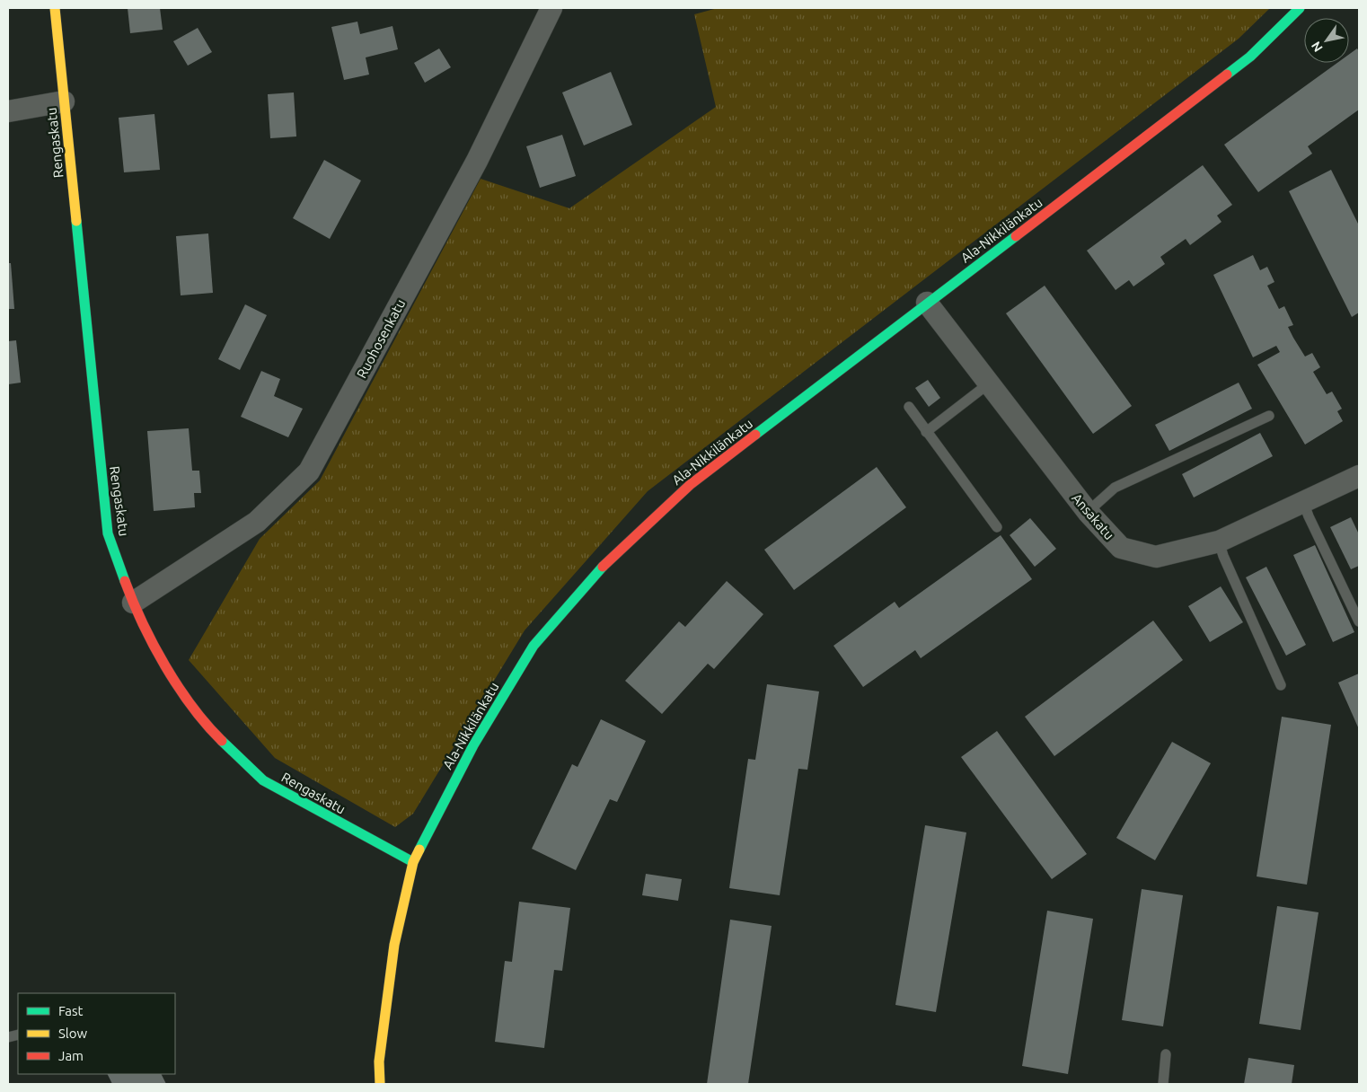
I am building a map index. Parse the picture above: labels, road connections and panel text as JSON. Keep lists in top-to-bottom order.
{
  "streets": {
    "street": [
      "Rengaskatu",
      "Ala-Nikkilänkatu",
      "Ruohosenkatu",
      "Ansakatu"
    ]
  },
  "crossings": [
    ["Rengaskatu", "Ala-Nikkilänkatu"],
    ["Rengaskatu", "Ruohosenkatu"],
    ["Ala-Nikkilänkatu", "Ansakatu"]
  ],
  "legend": ["Fast", "Slow", "Jam"],
  "north": "bottom left"
}
